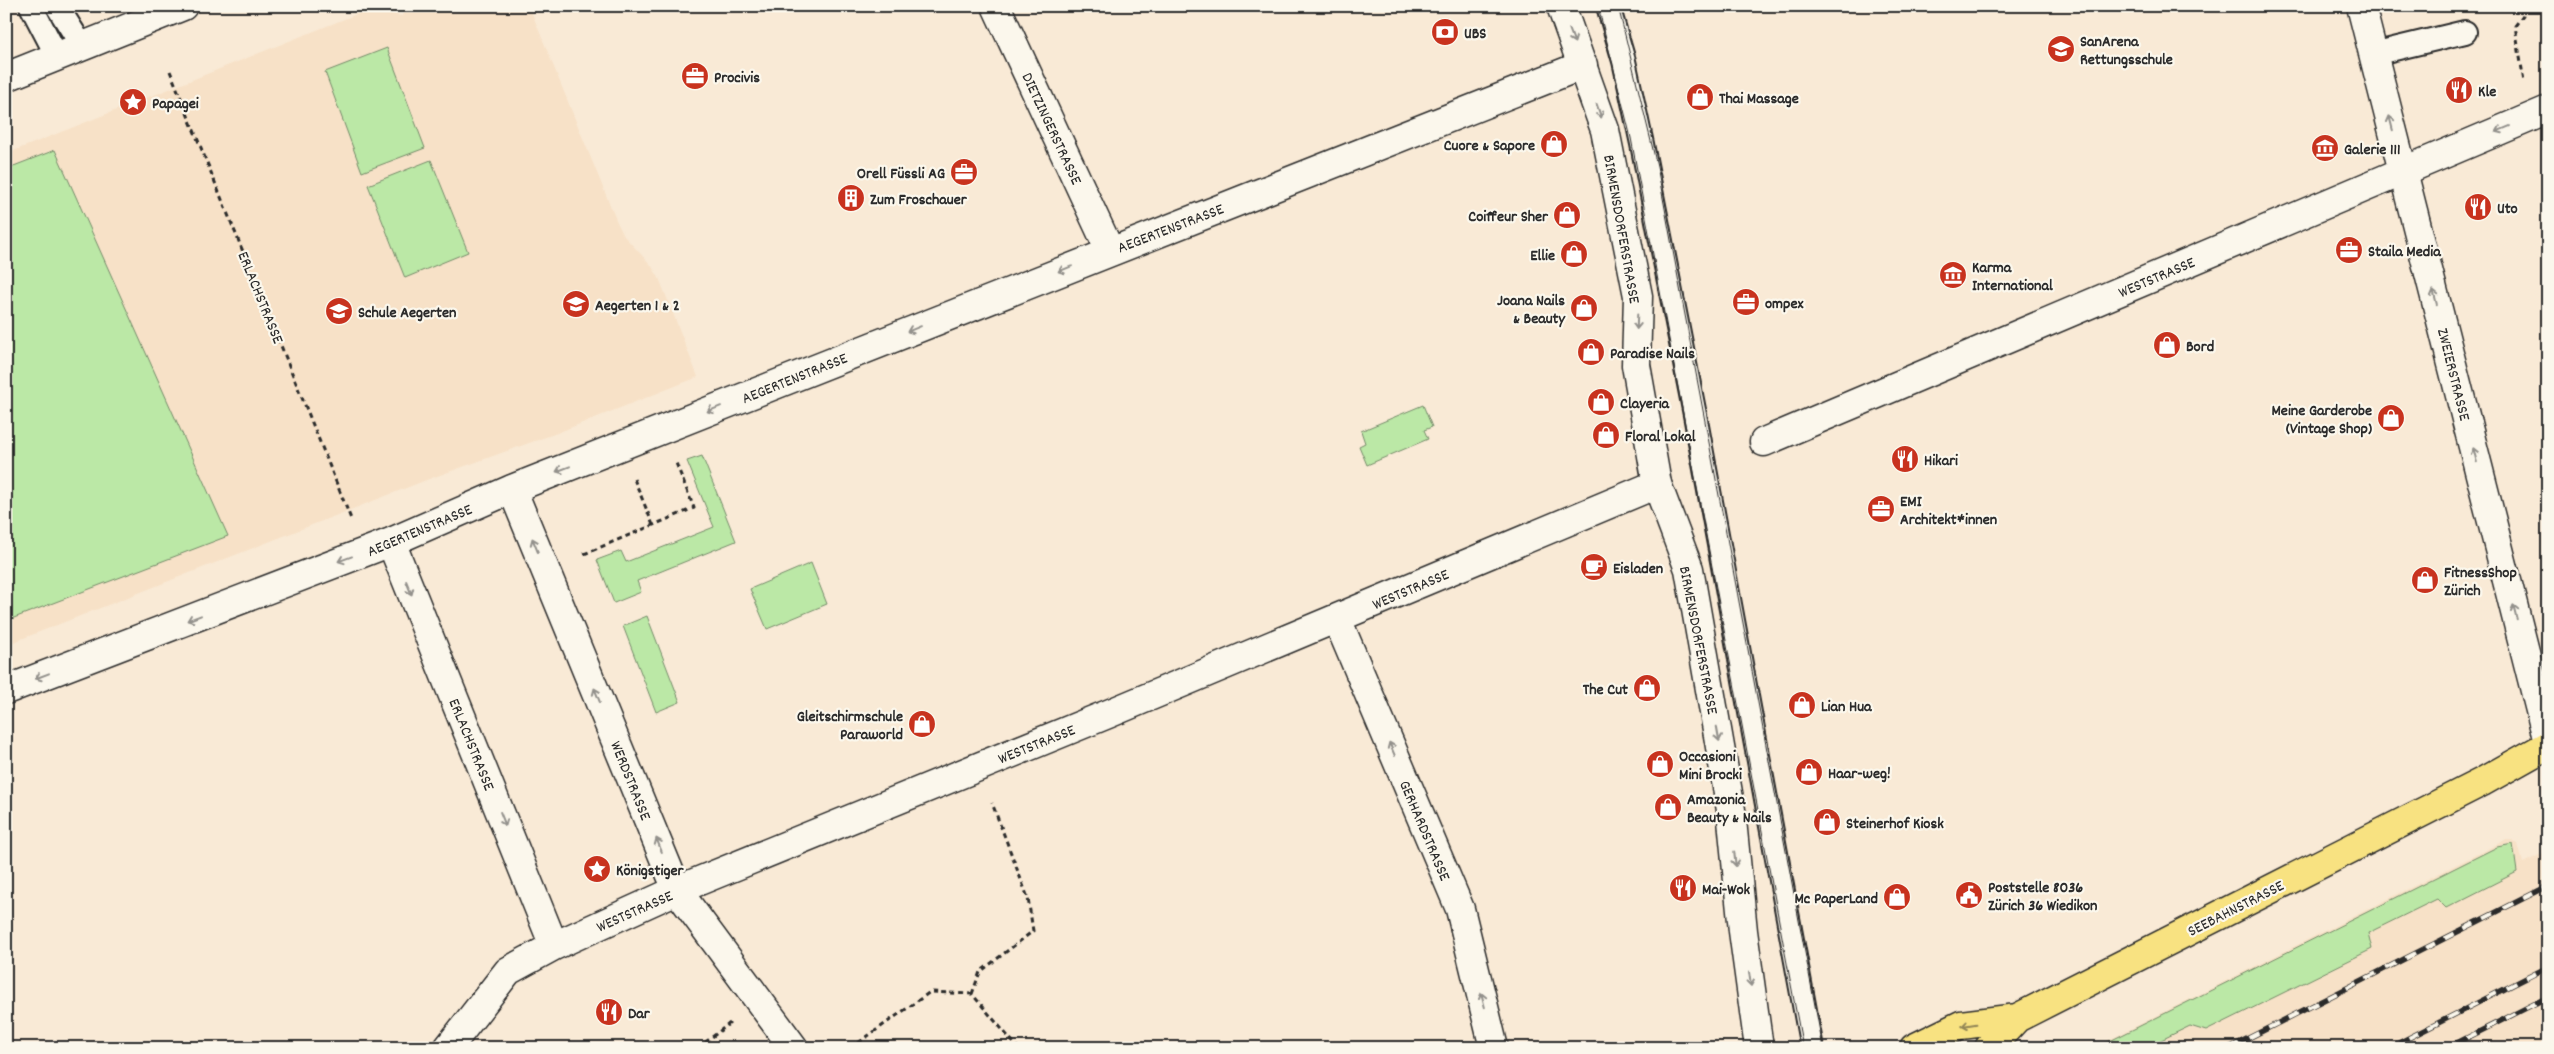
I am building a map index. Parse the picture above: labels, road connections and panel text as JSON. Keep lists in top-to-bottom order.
{
  "streets": {
    "main road": ["SEEBAHNSTRASSE"],
    "street": [
      "DIETZINGERSTRASSE",
      "AEGERTENSTRASSE",
      "BIRMENSDORFERSTRASSE",
      "WESTSTRASSE",
      "ERLACHSTRASSE",
      "ZWEIERSTRASSE",
      "WERDSTRASSE",
      "GERHARDSTRASSE"
    ]
  },
  "crossings": [
    ["DIETZINGERSTRASSE", "AEGERTENSTRASSE"],
    ["AEGERTENSTRASSE", "BIRMENSDORFERSTRASSE"],
    ["AEGERTENSTRASSE", "ERLACHSTRASSE"],
    ["AEGERTENSTRASSE", "WERDSTRASSE"],
    ["BIRMENSDORFERSTRASSE", "WESTSTRASSE"],
    ["WESTSTRASSE", "ERLACHSTRASSE"],
    ["WESTSTRASSE", "ZWEIERSTRASSE"],
    ["WESTSTRASSE", "WERDSTRASSE"],
    ["WESTSTRASSE", "GERHARDSTRASSE"],
    ["ZWEIERSTRASSE", "SEEBAHNSTRASSE"]
  ],
  "one_way": [
    "AEGERTENSTRASSE",
    "BIRMENSDORFERSTRASSE",
    "ERLACHSTRASSE",
    "ZWEIERSTRASSE",
    "WERDSTRASSE",
    "GERHARDSTRASSE"
  ],
  "places": {
    "bank": ["UBS"],
    "school or university": ["SanArena Rettungsschule", "Aegerten 1 & 2", "Schule Aegerten"],
    "office": [
      "Procivis",
      "Orell Füssli AG",
      "Staila Media",
      "ompex",
      "EMI Architekt*innen"
    ],
    "restaurant": [
      "Kle",
      "Uto",
      "Hikari",
      "Mai-Wok",
      "Dar"
    ],
    "shop": [
      "Thai Massage",
      "Cuore & Sapore",
      "Coiffeur Sher",
      "Ellie",
      "Joana Nails & Beauty",
      "Bord",
      "Paradise Nails",
      "Clayeria",
      "Meine Garderobe (Vintage Shop)",
      "Floral Lokal",
      "FitnessShop Zürich",
      "The Cut",
      "Lian Hua",
      "Gleitschirmschule Paraworld",
      "Occasioni Mini Brocki",
      "Haar-weg!",
      "Amazonia Beauty & Nails",
      "Steinerhof Kiosk",
      "Mc PaperLand"
    ],
    "place": ["Papagei", "Königstiger"],
    "museum": ["Galerie 111", "Karma International"],
    "building": ["Zum Froschauer"],
    "cafe": ["Eisladen"],
    "public building": ["Poststelle 8036 Zürich 36 Wiedikon"]
  }
}
